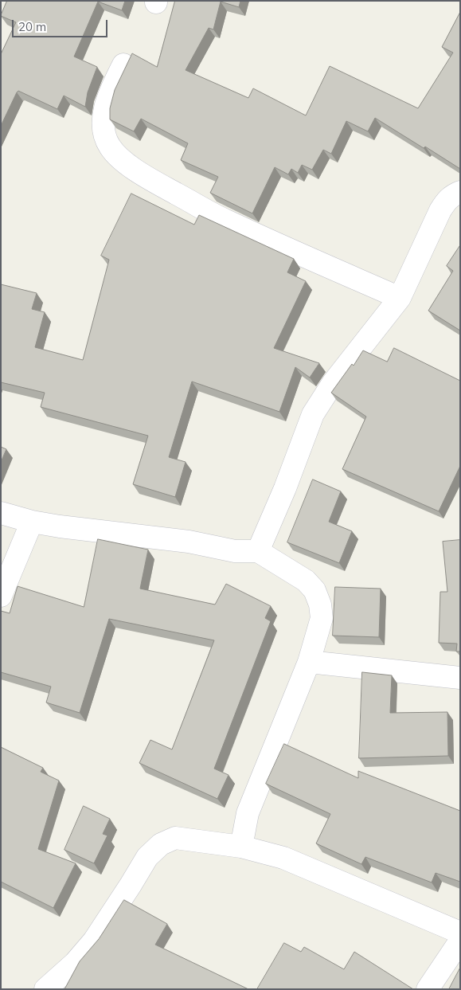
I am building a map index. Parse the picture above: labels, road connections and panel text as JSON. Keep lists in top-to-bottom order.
{
  "scale_bar": "20 m"
}
